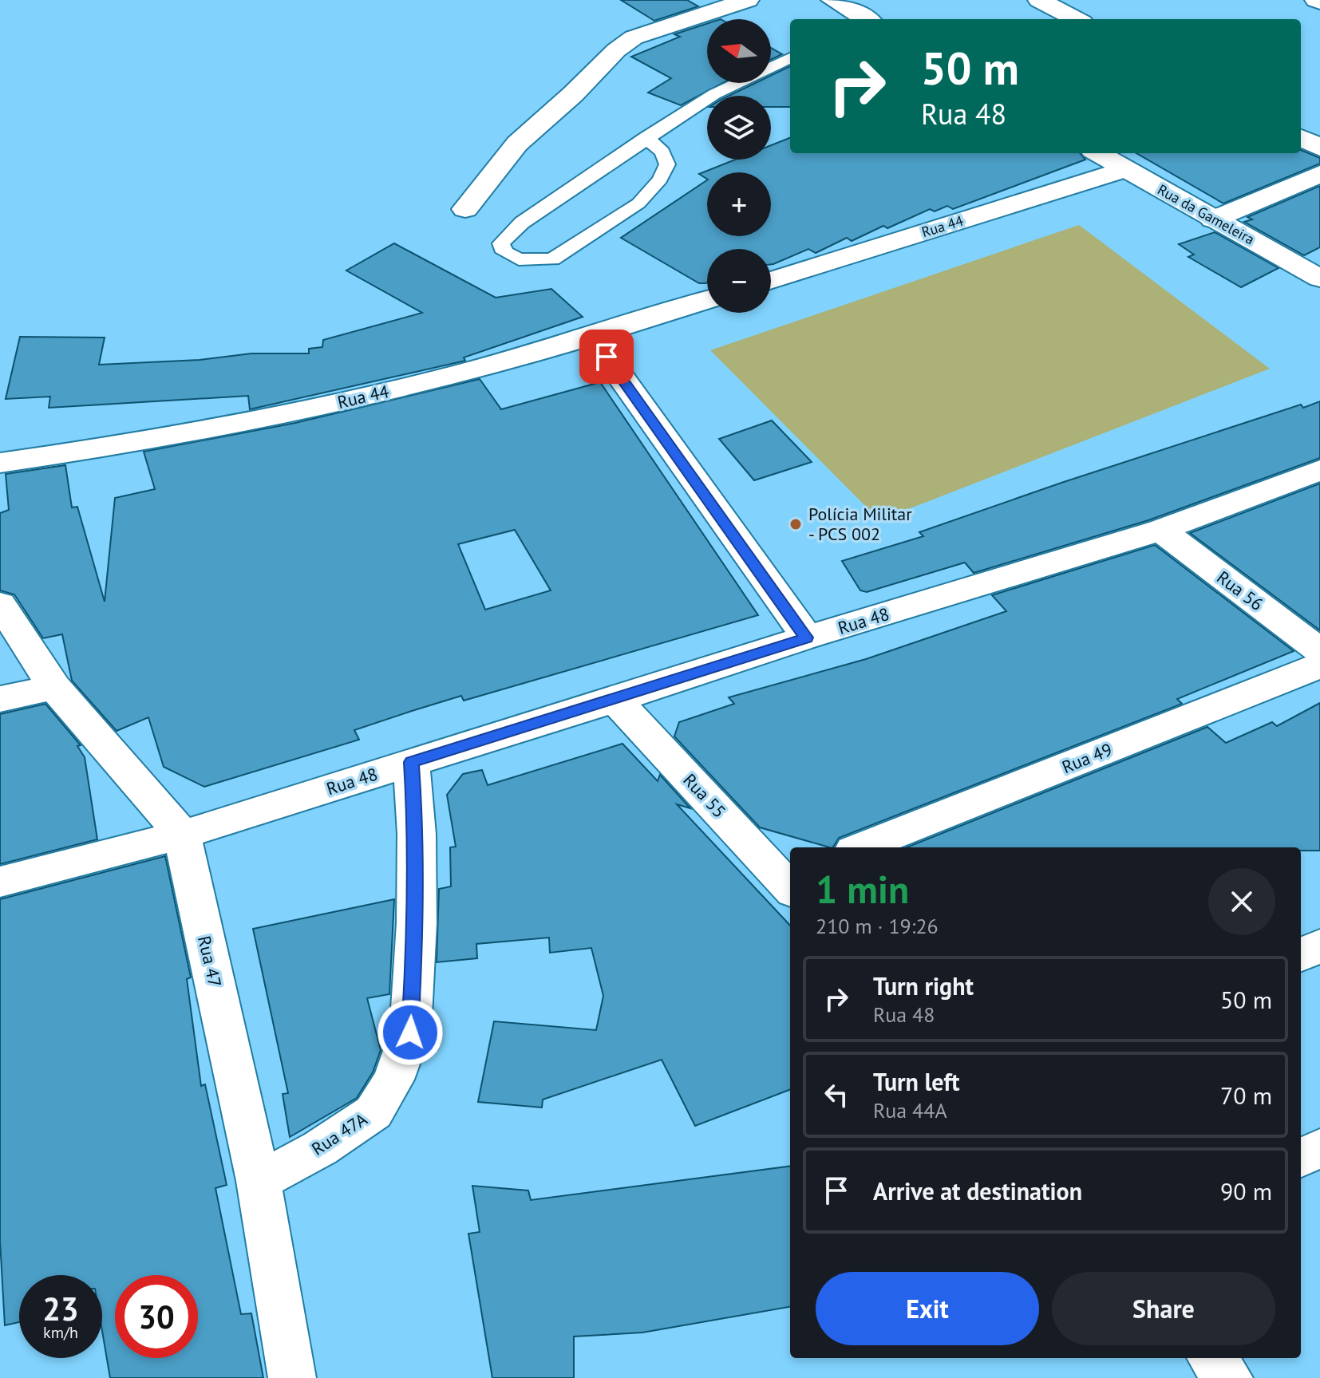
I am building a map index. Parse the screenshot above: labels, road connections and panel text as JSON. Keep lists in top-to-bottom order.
{
  "streets": {
    "street": [
      "Rua da Gameleira",
      "Rua 44",
      "Rua 56",
      "Rua 48",
      "Rua 49",
      "Rua 55",
      "Rua 47",
      "Rua 47A"
    ]
  },
  "crossings": [
    ["Rua da Gameleira", "Rua 44"],
    ["Rua 56", "Rua 48"],
    ["Rua 48", "Rua 55"],
    ["Rua 48", "Rua 47"],
    ["Rua 48", "Rua 47A"],
    ["Rua 47", "Rua 47A"]
  ],
  "places": ["Polícia Militar - PCS 002"],
  "north": "left",
  "page": {
    "map_buttons": ["+", "−"],
    "turn": ["50 m", "Rua 48"],
    "heading": ["1 min", "210 m · 19:26"],
    "list": [
      {
        "name": "Turn right",
        "note": "Rua 48",
        "value": "50 m"
      },
      {
        "name": "Turn left",
        "note": "Rua 44A",
        "value": "70 m"
      },
      {
        "name": "Arrive at destination",
        "value": "90 m"
      }
    ],
    "buttons": ["Exit", "Share"],
    "speed": "23 km/h",
    "limit": "30"
  }
}
